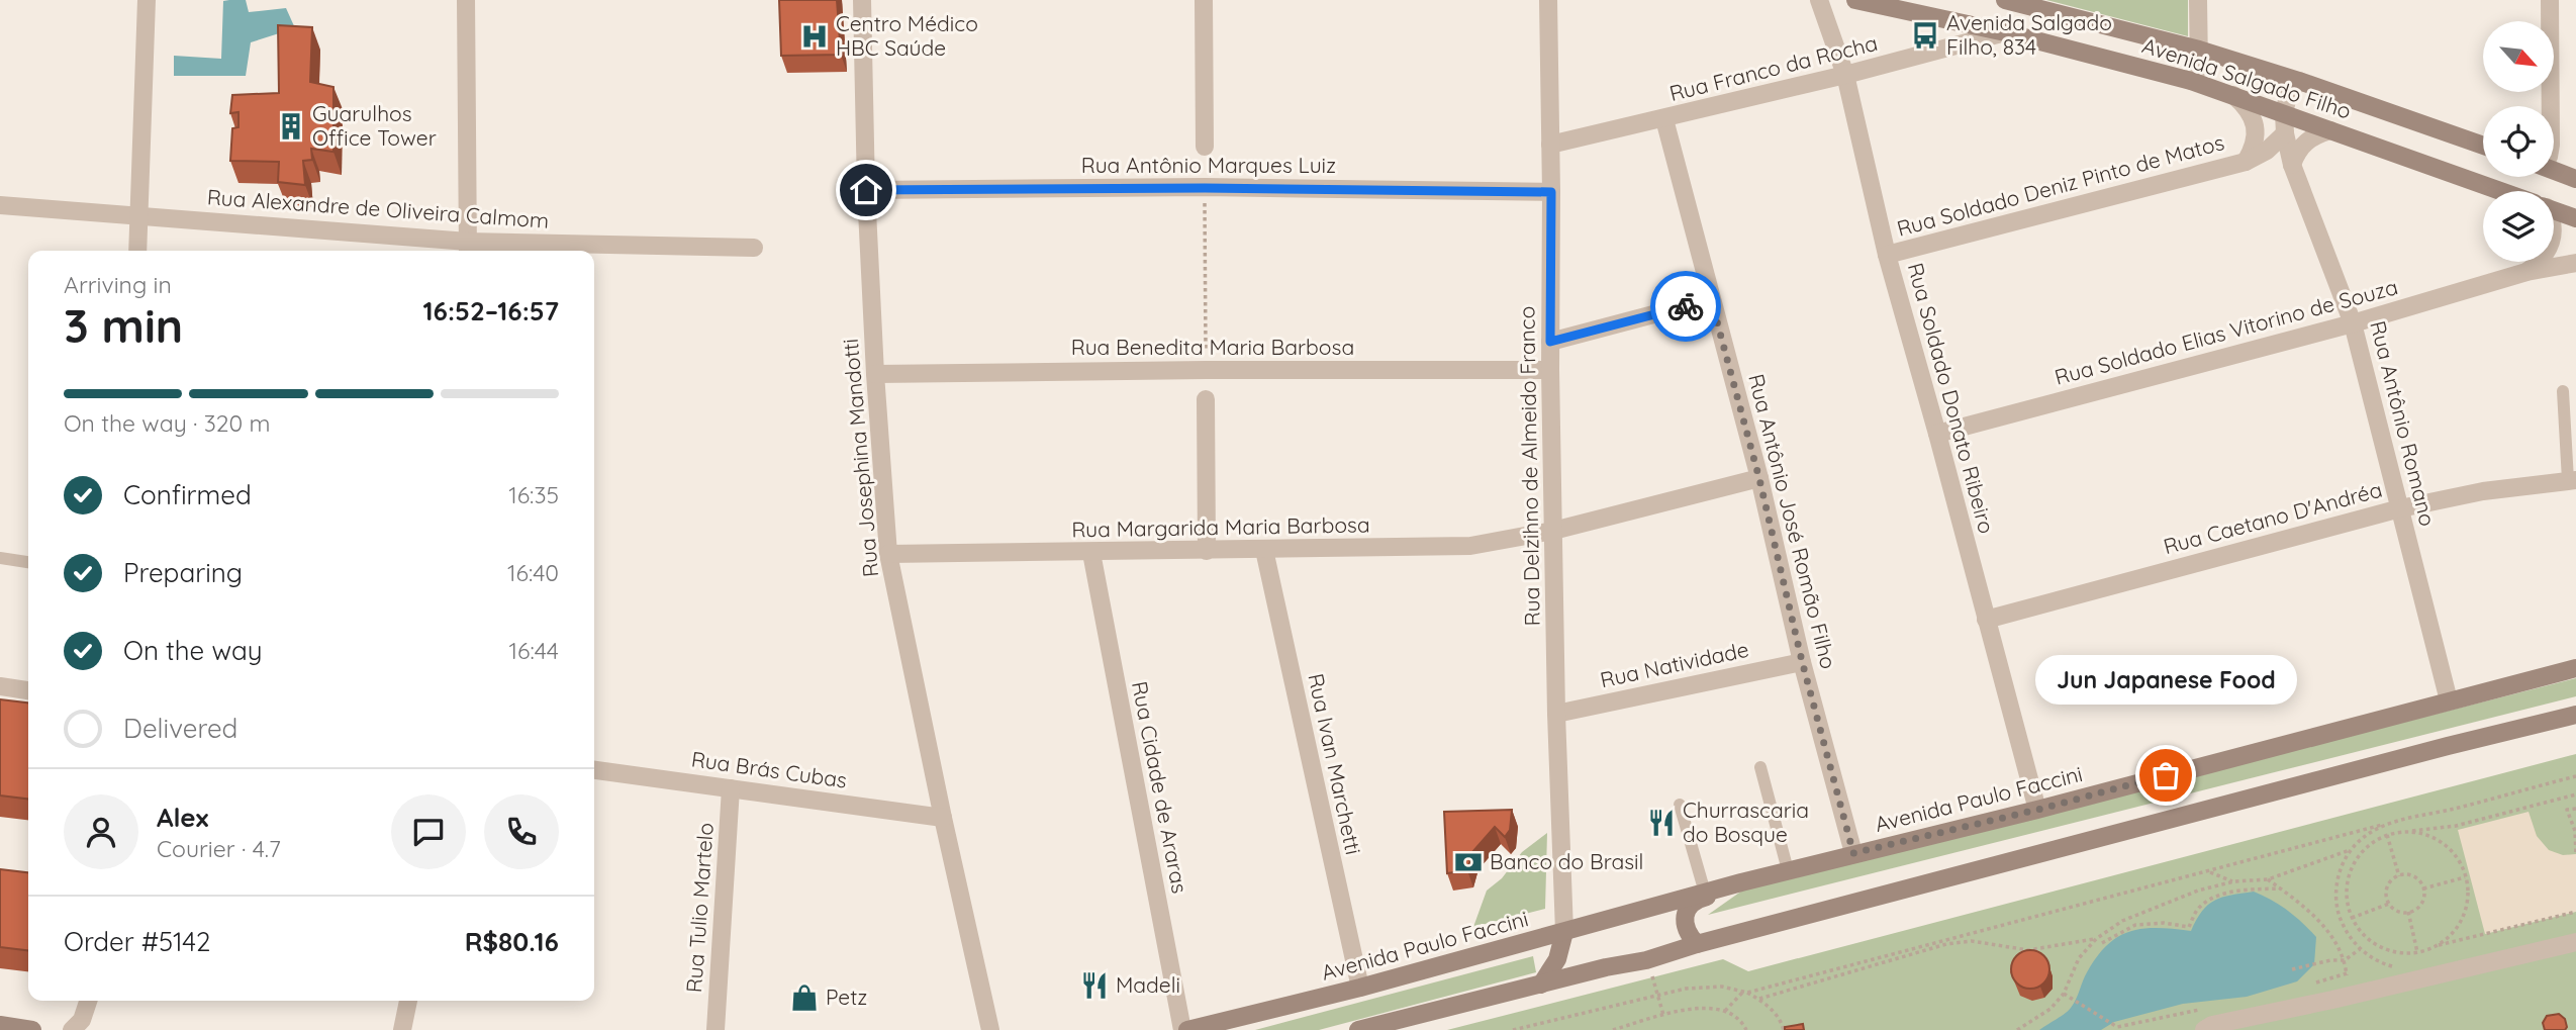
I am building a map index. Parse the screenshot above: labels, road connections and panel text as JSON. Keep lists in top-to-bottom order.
{
  "streets": {
    "main road": ["Avenida Salgado Filho", "Avenida Paulo Faccini"],
    "street": [
      "Rua Franco da Rocha",
      "Rua Antônio Marques Luiz",
      "Rua Soldado Deniz Pinto de Matos",
      "Rua Alexandre de Oliveira Calmom",
      "Rua Soldado Elias Vitorino de Souza",
      "Rua Benedita Maria Barbosa",
      "Rua Soldado Donato Ribeiro",
      "Rua Antônio Romano",
      "Rua Josephina Mandotti",
      "Rua Delzihno de Almeido Franco",
      "Rua Caetano D'Andréa",
      "Rua Antônio José Romão Filho",
      "Rua Margarida Maria Barbosa",
      "Rua Natividade",
      "Rua Ivan Marchetti",
      "Rua Brás Cubas",
      "Rua Cidade de Araras",
      "Rua Tulio Martelo"
    ]
  },
  "crossings": [
    ["Rua Franco da Rocha", "Avenida Salgado Filho"],
    ["Rua Franco da Rocha", "Rua Soldado Donato Ribeiro"],
    ["Rua Franco da Rocha", "Rua Delzihno de Almeido Franco"],
    ["Rua Franco da Rocha", "Rua Antônio José Romão Filho"],
    ["Avenida Salgado Filho", "Rua Soldado Deniz Pinto de Matos"],
    ["Avenida Salgado Filho", "Rua Antônio Romano"],
    ["Rua Antônio Marques Luiz", "Rua Josephina Mandotti"],
    ["Rua Antônio Marques Luiz", "Rua Delzihno de Almeido Franco"],
    ["Rua Soldado Deniz Pinto de Matos", "Rua Soldado Donato Ribeiro"],
    ["Rua Soldado Deniz Pinto de Matos", "Rua Antônio Romano"],
    ["Rua Soldado Elias Vitorino de Souza", "Rua Soldado Donato Ribeiro"],
    ["Rua Soldado Elias Vitorino de Souza", "Rua Antônio Romano"],
    ["Rua Benedita Maria Barbosa", "Rua Josephina Mandotti"],
    ["Rua Benedita Maria Barbosa", "Rua Delzihno de Almeido Franco"],
    ["Rua Soldado Donato Ribeiro", "Rua Caetano D'Andréa"],
    ["Rua Soldado Donato Ribeiro", "Avenida Paulo Faccini"],
    ["Rua Antônio Romano", "Rua Caetano D'Andréa"],
    ["Rua Antônio Romano", "Avenida Paulo Faccini"],
    ["Rua Josephina Mandotti", "Rua Margarida Maria Barbosa"],
    ["Rua Josephina Mandotti", "Rua Brás Cubas"],
    ["Rua Delzihno de Almeido Franco", "Rua Margarida Maria Barbosa"],
    ["Rua Delzihno de Almeido Franco", "Rua Natividade"],
    ["Rua Delzihno de Almeido Franco", "Avenida Paulo Faccini"],
    ["Rua Antônio José Romão Filho", "Rua Margarida Maria Barbosa"],
    ["Rua Antônio José Romão Filho", "Rua Natividade"],
    ["Rua Antônio José Romão Filho", "Avenida Paulo Faccini"],
    ["Rua Margarida Maria Barbosa", "Rua Ivan Marchetti"],
    ["Rua Margarida Maria Barbosa", "Rua Cidade de Araras"],
    ["Rua Ivan Marchetti", "Avenida Paulo Faccini"],
    ["Rua Brás Cubas", "Rua Tulio Martelo"]
  ],
  "places": {
    "bus stop": ["Avenida Salgado Filho, 834"],
    "hospital": ["Centro Médico HBC Saúde"],
    "building": ["Guarulhos Office Tower"],
    "other": ["Jun Japanese Food"],
    "restaurant": ["Churrascaria do Bosque", "Madeli"],
    "bank": ["Banco do Brasil"],
    "shop": ["Petz"]
  },
  "north": "bottom right",
  "page": {
    "heading": ["3 min", "Arriving in", "16:52–16:57"],
    "panel": [
      "Alex",
      "Courier · 4.7",
      "Order #5142",
      "R$80.16"
    ],
    "bar": "On the way · 320 m",
    "list": [
      ["Confirmed", "16:35"],
      ["Preparing", "16:40"],
      ["On the way", "16:44"],
      "Delivered"
    ],
    "bubble": "Jun Japanese Food"
  }
}
